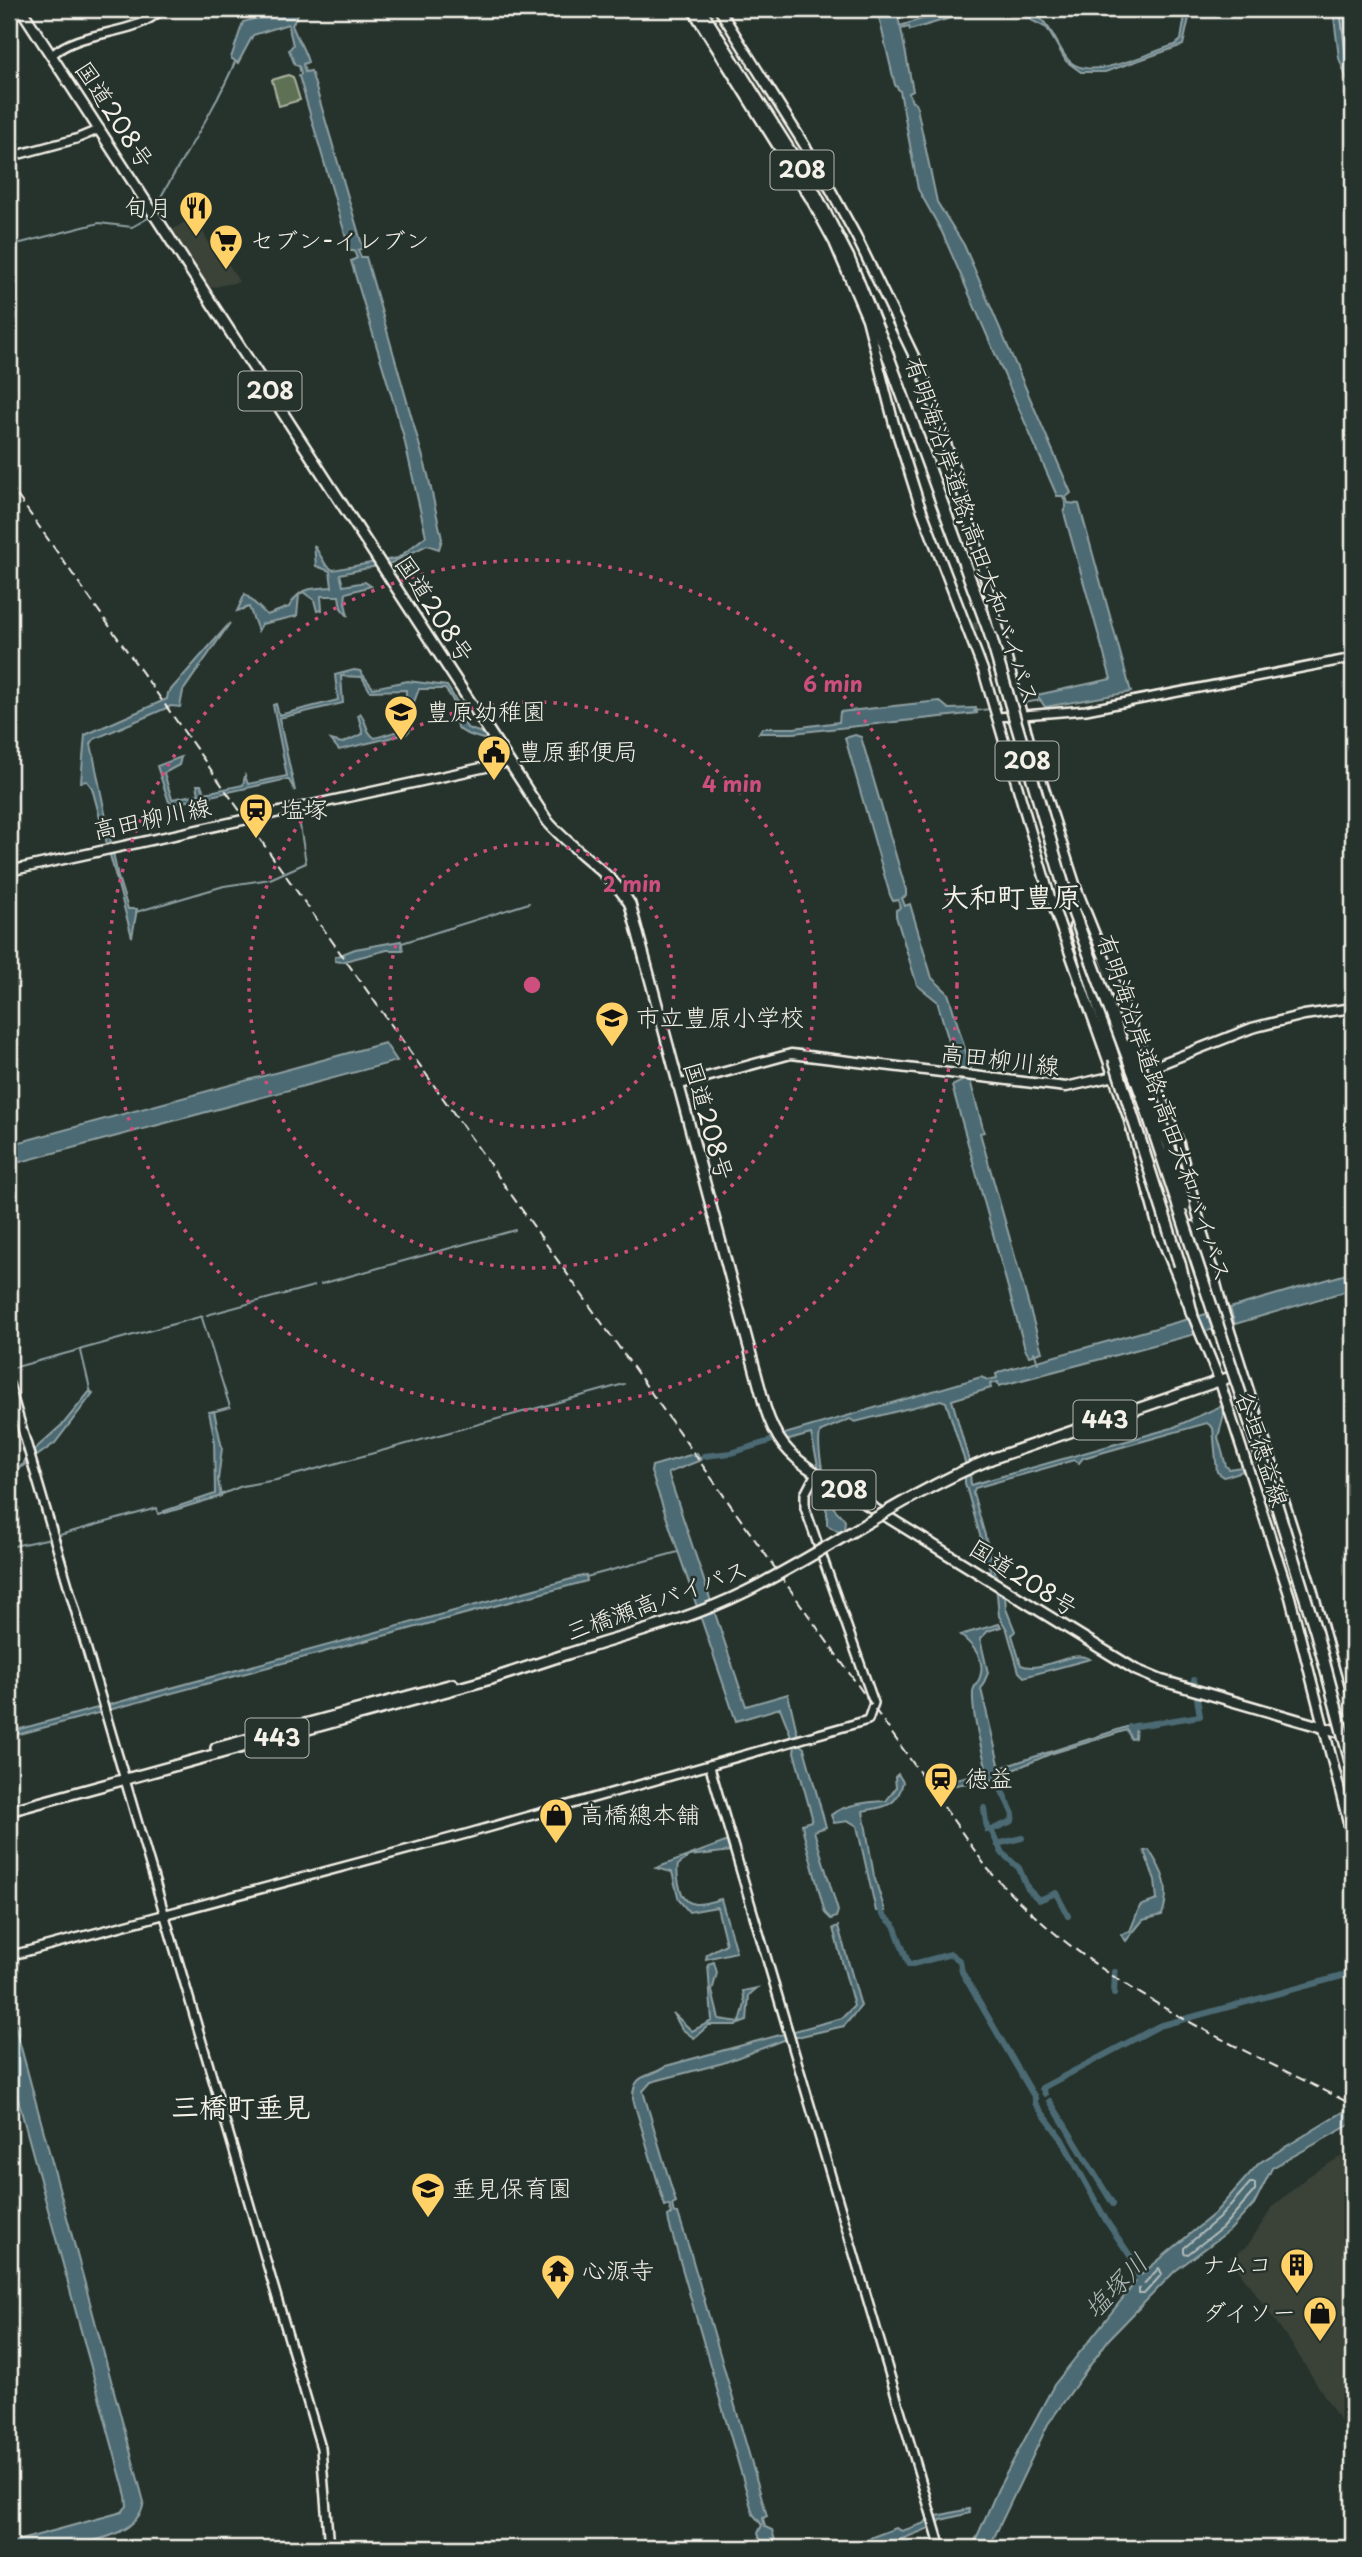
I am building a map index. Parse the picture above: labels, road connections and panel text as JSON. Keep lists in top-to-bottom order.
{
  "streets": {
    "highway": [
      "国道208号",
      "208",
      "有明海沿岸道路;高田大和バイパス",
      "443",
      "三橋瀬高バイパス"
    ],
    "main road": ["高田柳川線", "谷垣徳益線"]
  },
  "crossings": [
    ["国道208号", "高田柳川線"],
    ["国道208号", "谷垣徳益線"],
    ["208", "有明海沿岸道路;高田大和バイパス"],
    ["208", "谷垣徳益線"],
    ["208", "三橋瀬高バイパス"],
    ["有明海沿岸道路;高田大和バイパス", "谷垣徳益線"],
    ["有明海沿岸道路;高田大和バイパス", "三橋瀬高バイパス"],
    ["高田柳川線", "谷垣徳益線"],
    ["谷垣徳益線", "三橋瀬高バイパス"]
  ],
  "districts": ["大和町豊原", "三橋町垂見"],
  "water": ["塩塚川"],
  "places": {
    "restaurant": ["旬月"],
    "supermarket": ["セブン-イレブン"],
    "school or university": ["豊原幼稚園", "市立豊原小学校", "垂見保育園"],
    "public building": ["豊原郵便局"],
    "station": ["塩塚", "徳益"],
    "shop": ["高橋總本舗", "ダイソー"],
    "building": ["ナムコ"],
    "temple": ["心源寺"]
  },
  "rings": ["6 min", "4 min", "2 min"]
}
